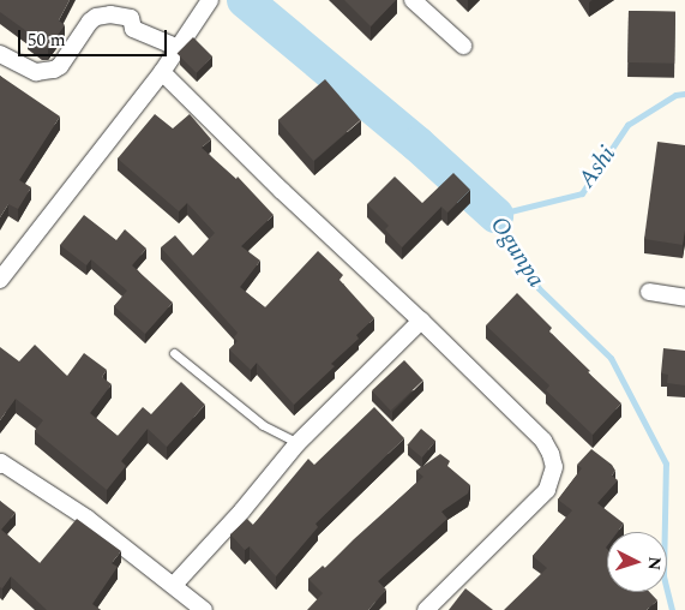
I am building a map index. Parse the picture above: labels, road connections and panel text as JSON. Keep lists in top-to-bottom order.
{
  "water": ["Ashi", "Ogunpa"],
  "scale_bar": "50 m",
  "north": "right"
}
